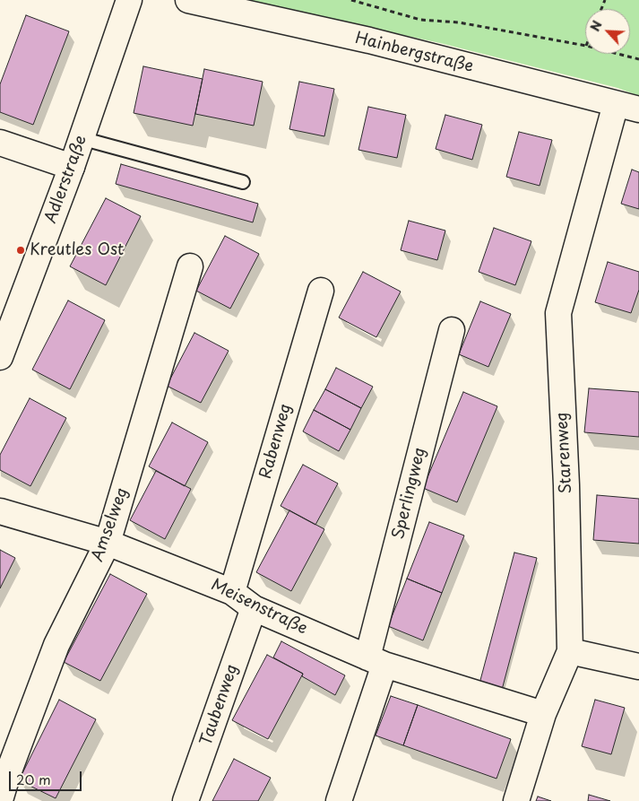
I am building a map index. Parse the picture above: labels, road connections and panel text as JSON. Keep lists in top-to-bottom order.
{
  "streets": {
    "street": [
      "Hainbergstraße",
      "Adlerstraße",
      "Rabenweg",
      "Starenweg",
      "Sperlingweg",
      "Amselweg",
      "Meisenstraße",
      "Taubenweg"
    ]
  },
  "crossings": [
    ["Hainbergstraße", "Starenweg"],
    ["Rabenweg", "Meisenstraße"],
    ["Starenweg", "Meisenstraße"],
    ["Sperlingweg", "Meisenstraße"],
    ["Amselweg", "Meisenstraße"],
    ["Meisenstraße", "Taubenweg"]
  ],
  "places": ["Kreutles Ost"],
  "scale_bar": "20 m",
  "north": "top left"
}
